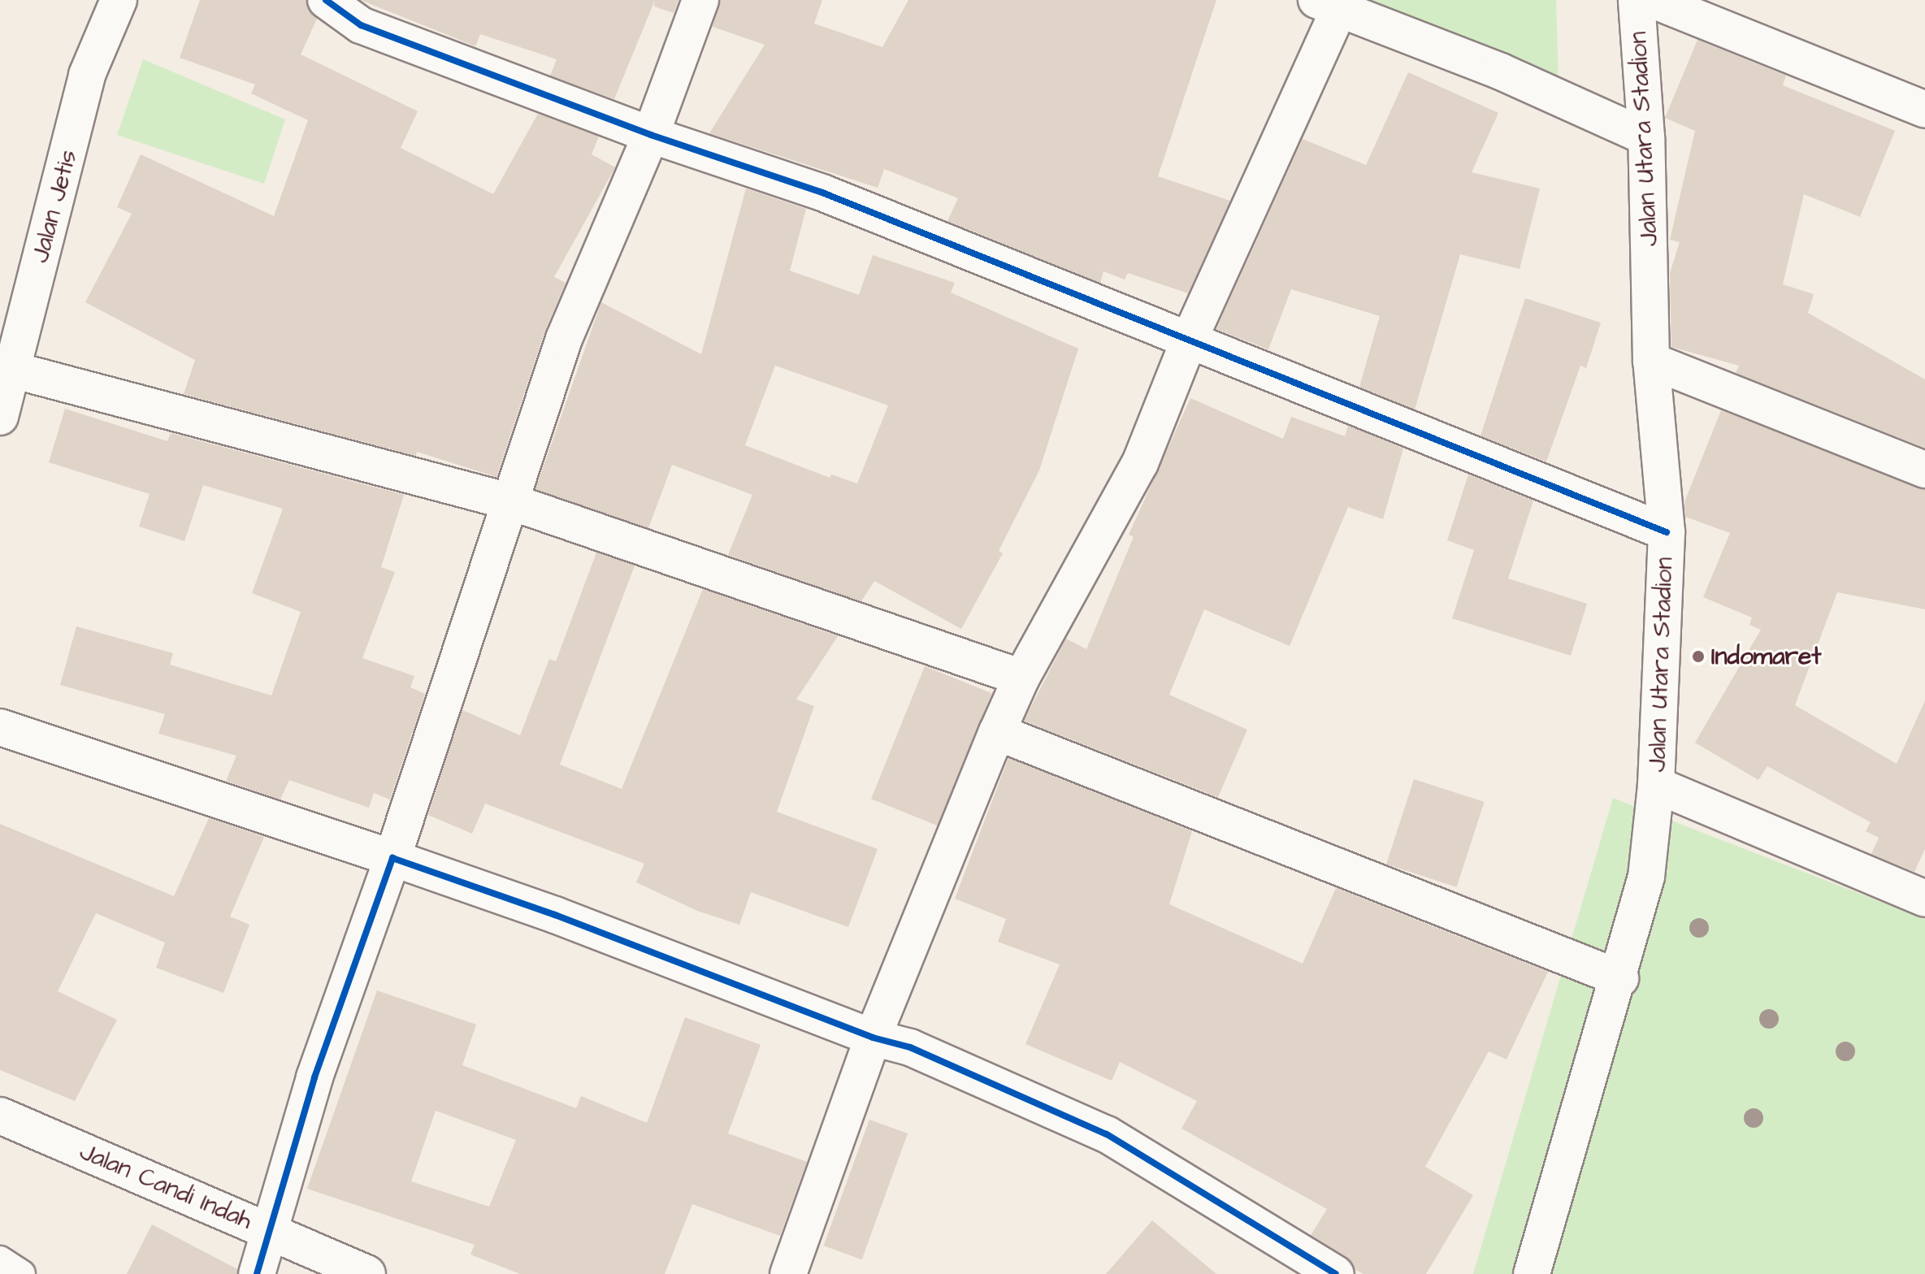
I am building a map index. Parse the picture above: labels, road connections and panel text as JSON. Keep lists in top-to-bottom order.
{
  "streets": {
    "street": ["Jalan Utara Stadion", "Jalan Jetis", "Jalan Candi Indah"]
  },
  "places": ["Indomaret"]
}
